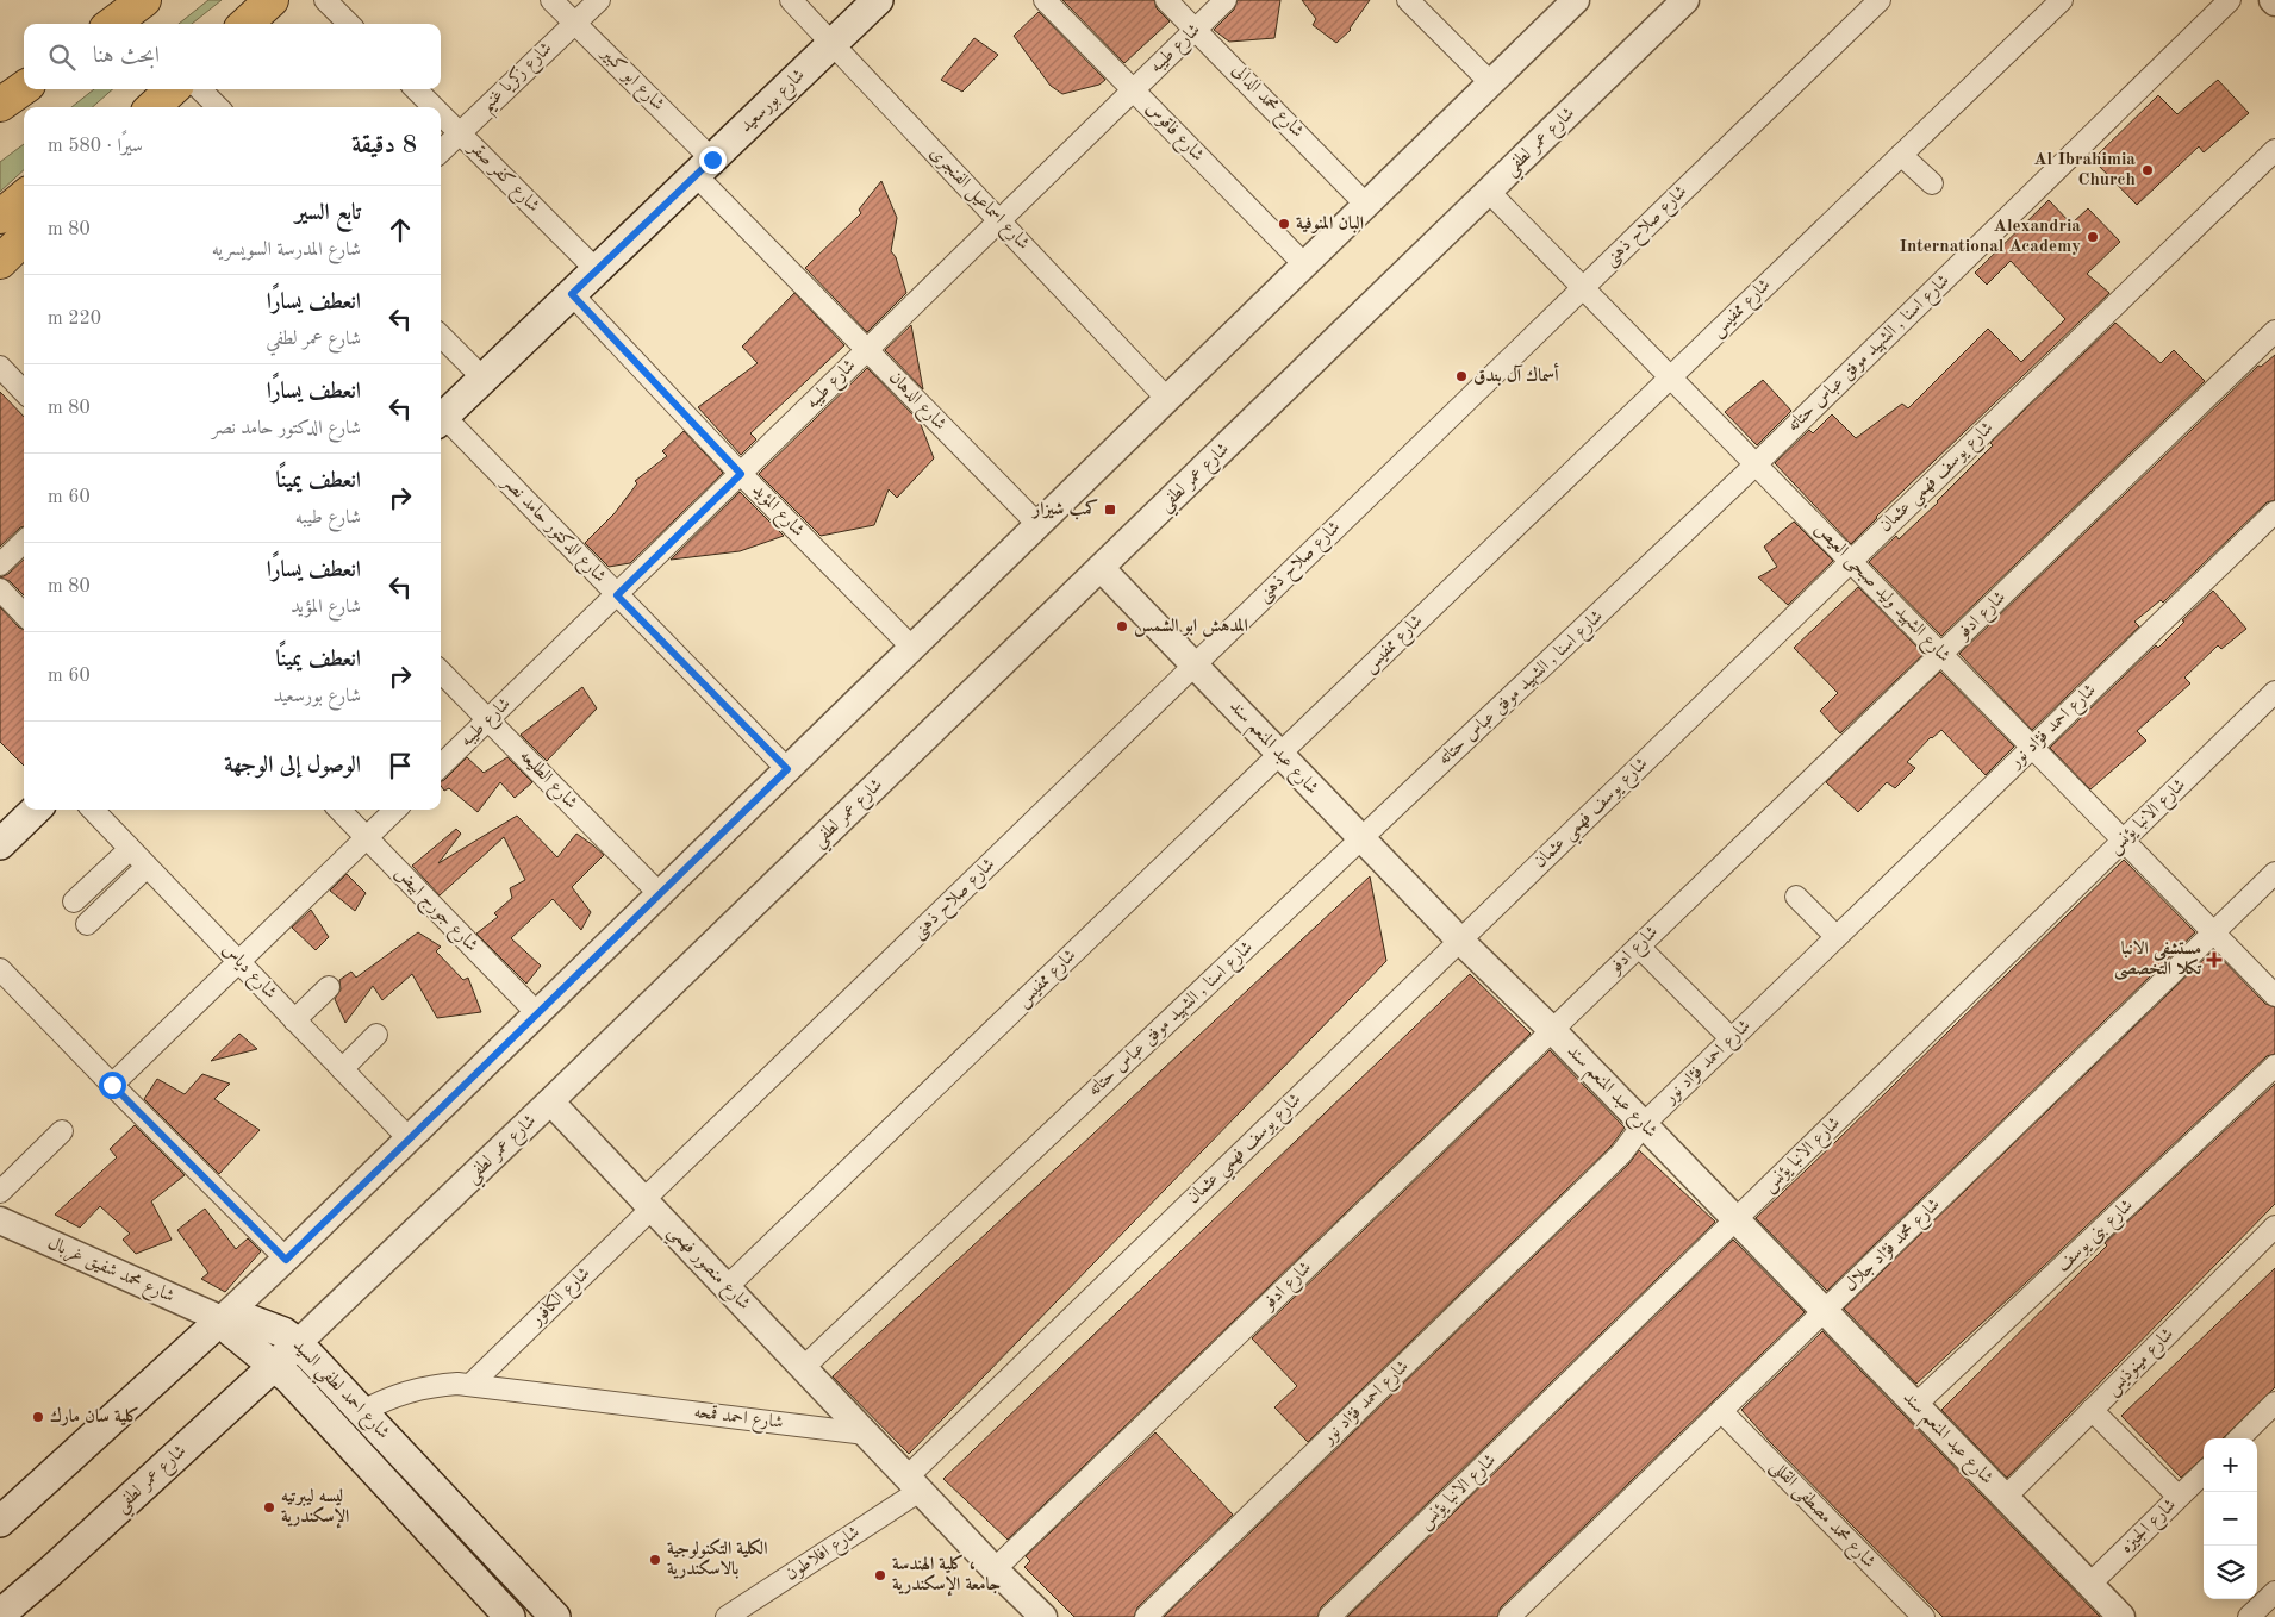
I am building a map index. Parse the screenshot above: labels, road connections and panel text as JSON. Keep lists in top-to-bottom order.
{
  "streets": {
    "main road": ["شارع بورسعيد", "شارع عمر لطفي", "شارع احمد لطفي السيد"],
    "street": [
      "شارع طيبه",
      "شارع زكريا غنيم",
      "شارع ابو كبير",
      "شارع محمد الدالى",
      "شارع فاقوس",
      "شارع كفر صقر",
      "شارع اسماعيل الفنجرى",
      "شارع صلاح ذهنى",
      "شارع ممفيس",
      "شارع اسنا , الشهيد موفق عباس حتاته",
      "شارع الدهان",
      "شارع يوسف فهمي عثمان",
      "شارع المؤيد",
      "شارع الدكتور حامد نصر",
      "شارع الشهيد وليد صبحى العيص",
      "شارع ادفو",
      "شارع احمد فؤاد نور",
      "شارع عبد المنعم سند",
      "شارع الطليعه",
      "شارع الانبا يؤنس",
      "شارع جورج ابيض",
      "شارع دياس",
      "شارع بنى يوسف",
      "شارع محمد فؤاد جلال",
      "شارع منصور فهمي",
      "شارع محمد شفيق غربال",
      "شارع الكافور",
      "شارع مينوذيس",
      "شارع احمد قمحه",
      "شارع محمد مصطفى القللى",
      "شارع الجيزه",
      "شارع افلاطون"
    ]
  },
  "crossings": [
    ["شارع طيبه", "شارع محمد الدالى"],
    ["شارع طيبه", "شارع فاقوس"],
    ["شارع طيبه", "شارع اسماعيل الفنجرى"],
    ["شارع طيبه", "شارع الدهان"],
    ["شارع طيبه", "شارع المؤيد"],
    ["شارع طيبه", "شارع الدكتور حامد نصر"],
    ["شارع طيبه", "شارع الطليعه"],
    ["شارع زكريا غنيم", "شارع ابو كبير"],
    ["شارع زكريا غنيم", "شارع كفر صقر"],
    ["شارع ابو كبير", "شارع بورسعيد"],
    ["شارع ابو كبير", "شارع الدهان"],
    ["شارع بورسعيد", "شارع كفر صقر"],
    ["شارع بورسعيد", "شارع اسماعيل الفنجرى"],
    ["شارع بورسعيد", "شارع الدهان"],
    ["شارع بورسعيد", "شارع المؤيد"],
    ["شارع بورسعيد", "شارع الدكتور حامد نصر"],
    ["شارع عمر لطفي", "شارع الشهيد وليد صبحى العيص"],
    ["شارع عمر لطفي", "شارع عبد المنعم سند"],
    ["شارع عمر لطفي", "شارع منصور فهمي"],
    ["شارع عمر لطفي", "شارع احمد لطفي السيد"],
    ["شارع صلاح ذهنى", "شارع الشهيد وليد صبحى العيص"],
    ["شارع صلاح ذهنى", "شارع عبد المنعم سند"],
    ["شارع صلاح ذهنى", "شارع منصور فهمي"],
    ["شارع صلاح ذهنى", "شارع الكافور"],
    ["شارع ممفيس", "شارع الشهيد وليد صبحى العيص"],
    ["شارع ممفيس", "شارع عبد المنعم سند"],
    ["شارع ممفيس", "شارع منصور فهمي"],
    ["شارع اسنا , الشهيد موفق عباس حتاته", "شارع الشهيد وليد صبحى العيص"],
    ["شارع اسنا , الشهيد موفق عباس حتاته", "شارع عبد المنعم سند"],
    ["شارع اسنا , الشهيد موفق عباس حتاته", "شارع منصور فهمي"],
    ["شارع يوسف فهمي عثمان", "شارع الشهيد وليد صبحى العيص"],
    ["شارع يوسف فهمي عثمان", "شارع عبد المنعم سند"],
    ["شارع يوسف فهمي عثمان", "شارع افلاطون"],
    ["شارع الشهيد وليد صبحى العيص", "شارع ادفو"],
    ["شارع الشهيد وليد صبحى العيص", "شارع احمد فؤاد نور"],
    ["شارع الشهيد وليد صبحى العيص", "شارع الانبا يؤنس"],
    ["شارع الشهيد وليد صبحى العيص", "شارع محمد فؤاد جلال"],
    ["شارع ادفو", "شارع عبد المنعم سند"],
    ["شارع احمد فؤاد نور", "شارع عبد المنعم سند"],
    ["شارع عبد المنعم سند", "شارع الانبا يؤنس"],
    ["شارع عبد المنعم سند", "شارع بنى يوسف"],
    ["شارع عبد المنعم سند", "شارع محمد فؤاد جلال"],
    ["شارع عبد المنعم سند", "شارع مينوذيس"],
    ["شارع عبد المنعم سند", "شارع الجيزه"],
    ["شارع محمد فؤاد جلال", "شارع محمد مصطفى القللى"],
    ["شارع منصور فهمي", "شارع الكافور"],
    ["شارع منصور فهمي", "شارع احمد قمحه"],
    ["شارع محمد شفيق غربال", "شارع احمد لطفي السيد"],
    ["شارع الكافور", "شارع احمد قمحه"],
    ["شارع احمد لطفي السيد", "شارع احمد قمحه"]
  ],
  "places": {
    "other": [
      "Al Ibrahimia Church",
      "البان المنوفية",
      "Alexandria International Academy",
      "أسماك آل بندق",
      "المدهش ابو الشمس",
      "كلية سان مارك",
      "ليسه ليبرتيه الإسكندرية",
      "الكلية التكنولوجية بالاسكندرية",
      "كلية الهندسة ، جامعة الإسكندرية"
    ],
    "transit": ["كمب شيزار"],
    "health": ["مستشفى الانبا تكلا التخصصى"]
  },
  "page": {
    "search": "ابحث هنا",
    "heading": ["8 دقيقة", "سيرًا · 580 m"],
    "list": [
      ["تابع السير", "شارع المدرسة السويسريه", "80 m"],
      ["انعطف يسارًا", "شارع عمر لطفي", "220 m"],
      ["انعطف يسارًا", "شارع الدكتور حامد نصر", "80 m"],
      ["انعطف يمينًا", "شارع طيبه", "60 m"],
      ["انعطف يسارًا", "شارع المؤيد", "80 m"],
      ["انعطف يمينًا", "شارع بورسعيد", "60 m"],
      "الوصول إلى الوجهة"
    ],
    "map_buttons": ["+", "−"]
  }
}
